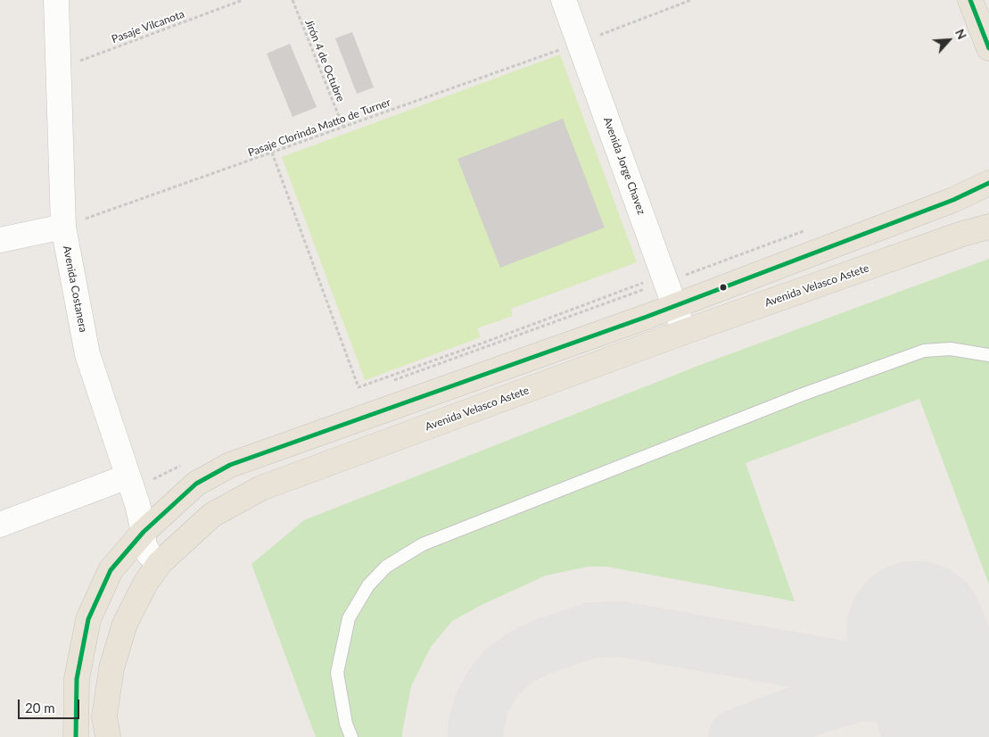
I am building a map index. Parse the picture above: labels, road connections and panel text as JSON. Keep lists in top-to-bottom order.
{
  "streets": {
    "highway": ["Avenida Velasco Astete"],
    "street": ["Avenida Jorge Chavez", "Avenida Costanera"],
    "path": ["Pasaje Vilcanota", "Jirón 4 de Octubre", "Pasaje Clorinda Matto de Turner"]
  },
  "crossings": [
    ["Pasaje Vilcanota", "Avenida Costanera"],
    ["Jirón 4 de Octubre", "Pasaje Clorinda Matto de Turner"],
    ["Pasaje Clorinda Matto de Turner", "Avenida Jorge Chavez"],
    ["Pasaje Clorinda Matto de Turner", "Avenida Costanera"],
    ["Avenida Jorge Chavez", "Avenida Velasco Astete"],
    ["Avenida Velasco Astete", "Avenida Costanera"]
  ],
  "scale_bar": "20 m",
  "north": "top right"
}
